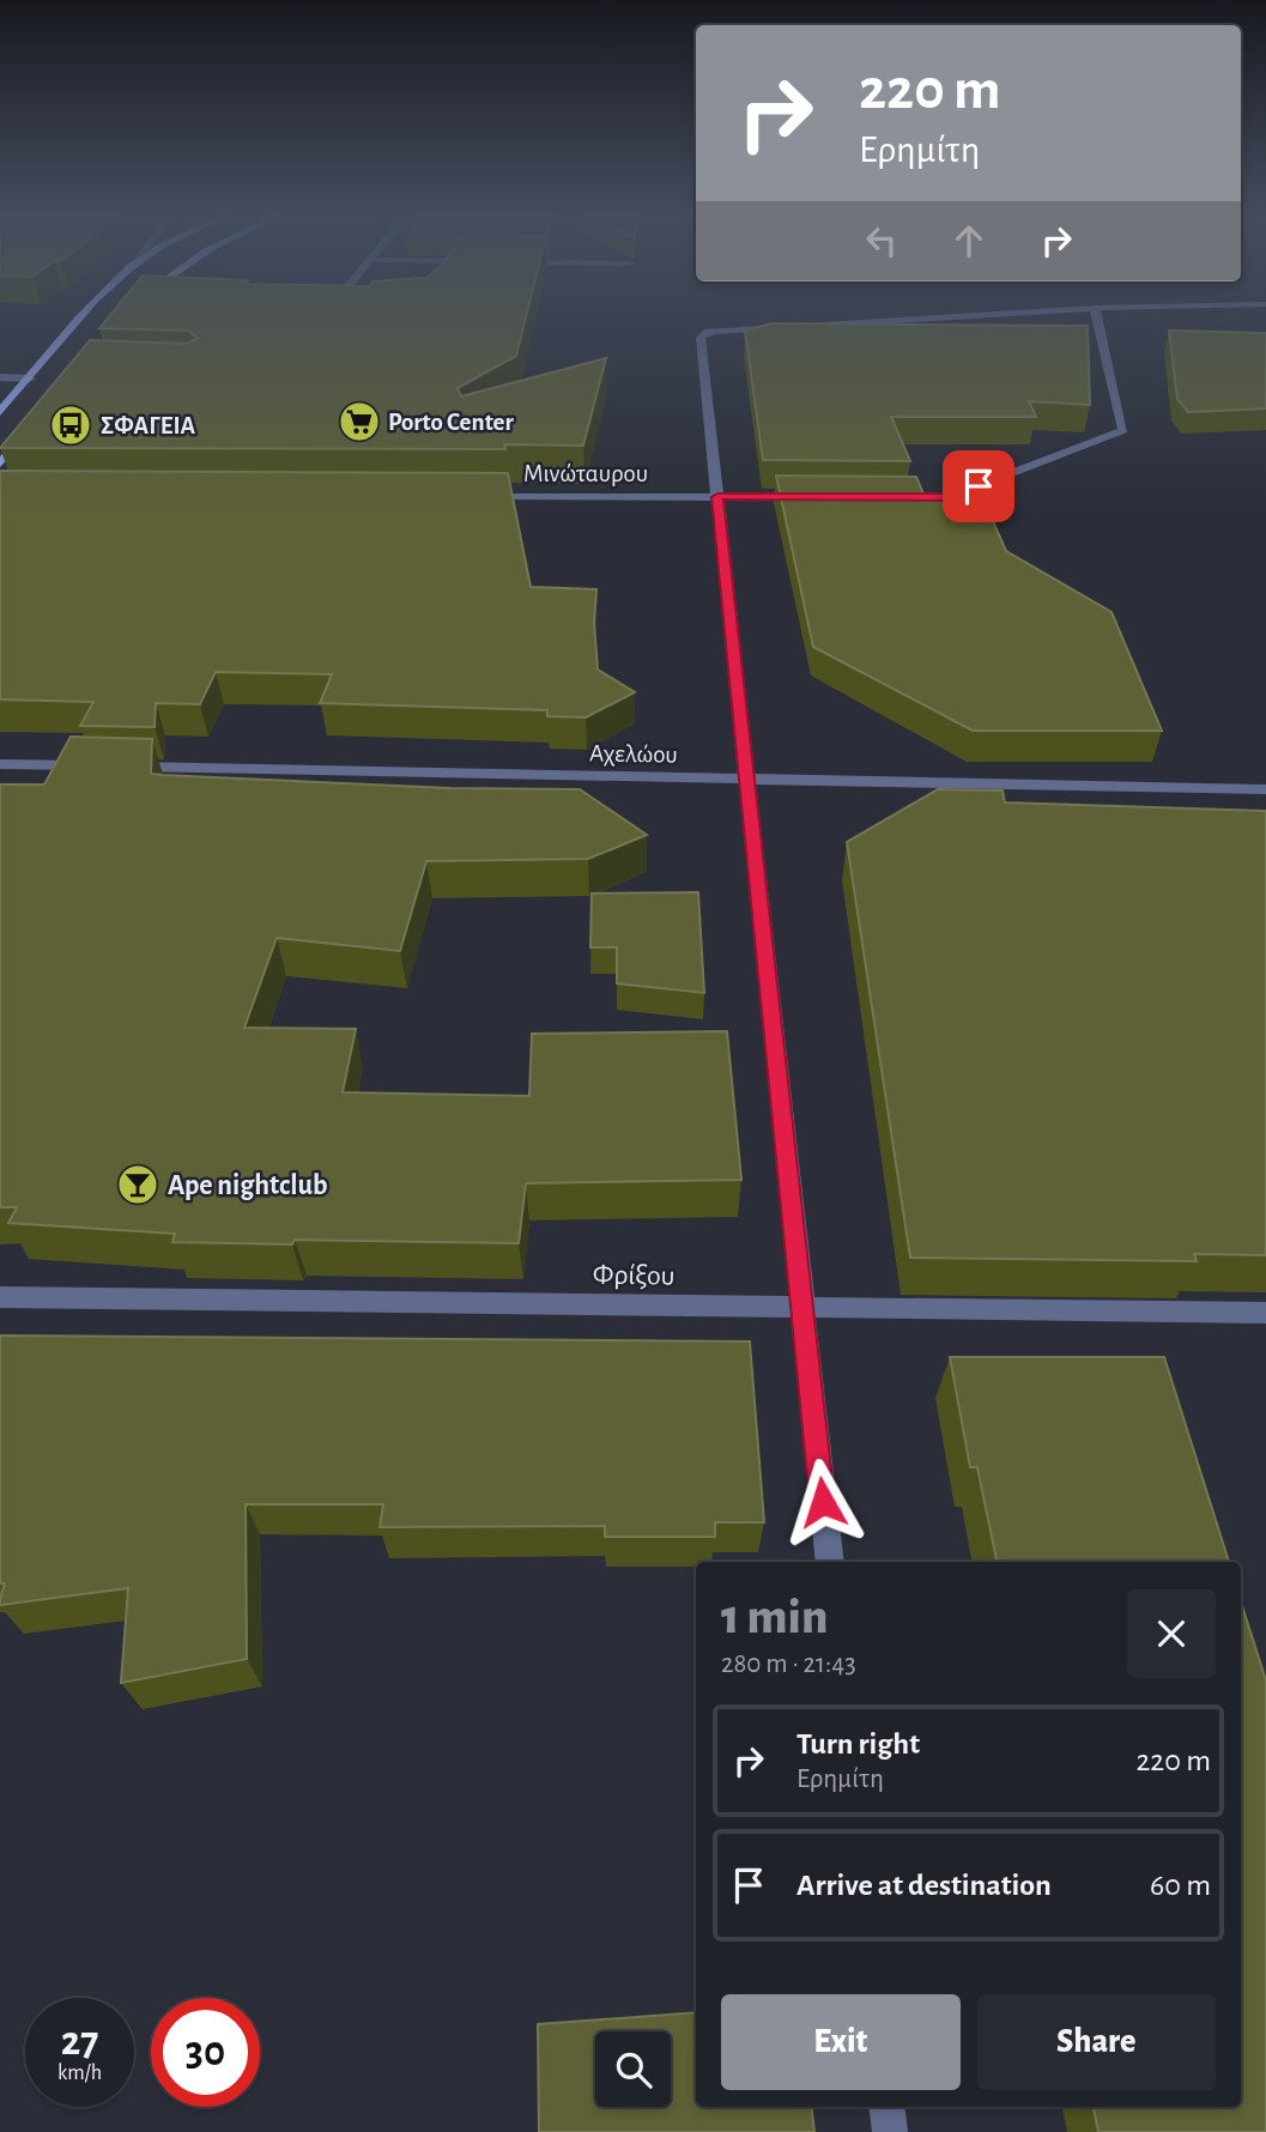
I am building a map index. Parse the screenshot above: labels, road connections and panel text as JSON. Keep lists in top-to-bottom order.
{
  "streets": {
    "street": ["Μινώταυρου", "Αχελώου", "Φρίξου"]
  },
  "places": {
    "supermarket": ["Porto Center"],
    "bus stop": ["ΣΦΑΓΕΙΑ"],
    "bar": ["Ape nightclub"]
  },
  "page": {
    "turn": ["220 m", "Ερημίτη"],
    "heading": ["1 min", "280 m · 21:43"],
    "list": [
      {
        "name": "Turn right",
        "note": "Ερημίτη",
        "value": "220 m"
      },
      {
        "name": "Arrive at destination",
        "value": "60 m"
      }
    ],
    "buttons": ["Exit", "Share"],
    "speed": "27 km/h",
    "limit": "30"
  }
}
